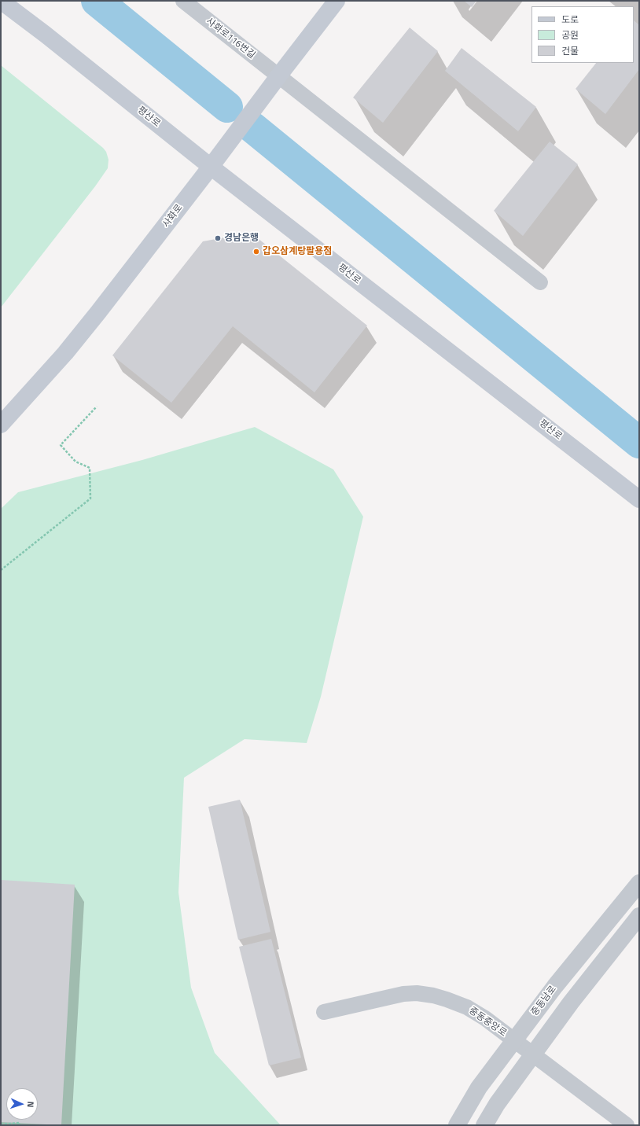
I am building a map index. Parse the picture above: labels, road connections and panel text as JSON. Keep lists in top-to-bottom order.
{
  "streets": {
    "main road": ["평산로", "사화로"],
    "street": ["사화로116번길", "중동남로", "중동중앙로"]
  },
  "crossings": [
    ["사화로116번길", "사화로"],
    ["평산로", "사화로"],
    ["중동남로", "중동중앙로"]
  ],
  "places": ["경남은행", "갑오삼계탕팔용점"],
  "legend": ["도로", "공원", "건물"],
  "north": "right"
}
